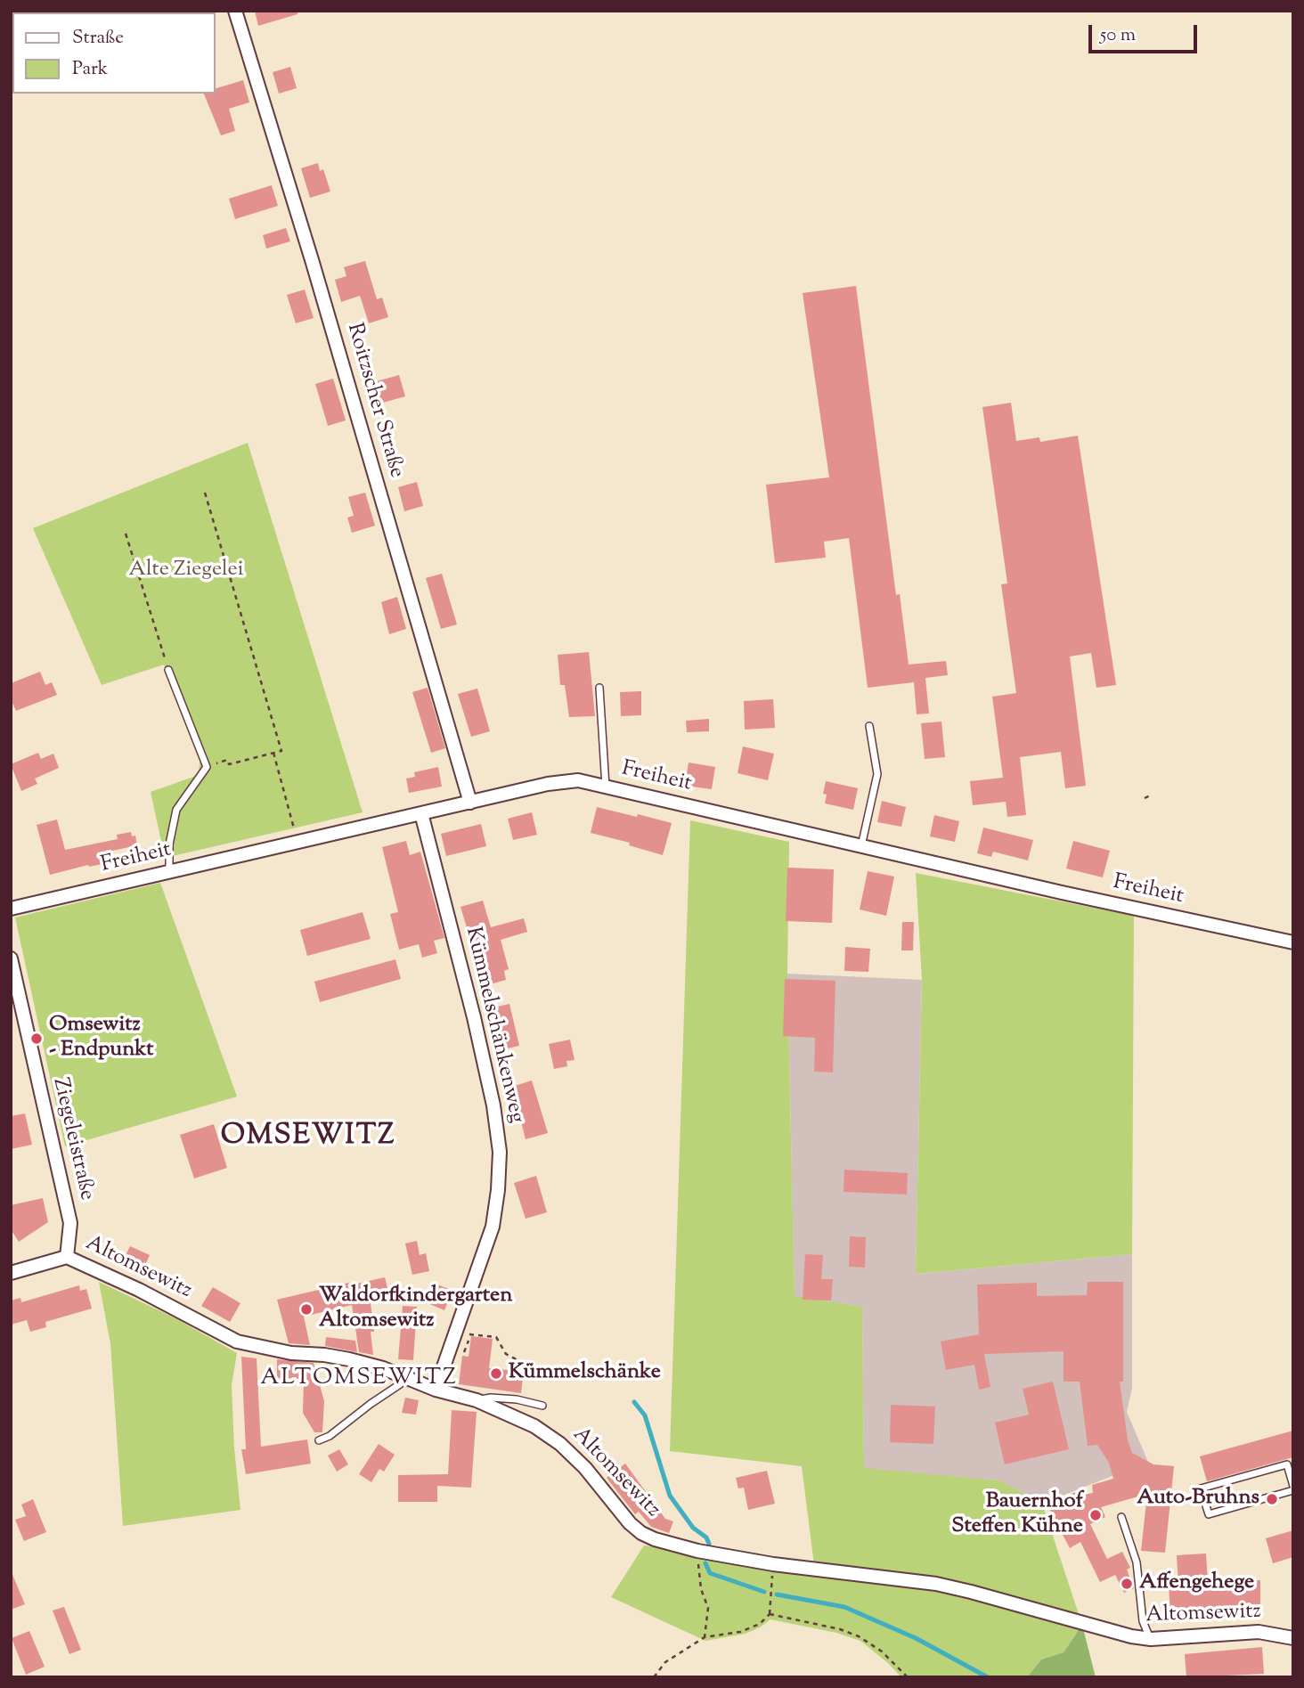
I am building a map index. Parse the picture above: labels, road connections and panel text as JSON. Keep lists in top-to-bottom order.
{
  "streets": {
    "street": [
      "Roitzscher Straße",
      "Freiheit",
      "Kümmelschänkenweg",
      "Ziegeleistraße",
      "Altomsewitz"
    ]
  },
  "crossings": [
    ["Roitzscher Straße", "Freiheit"],
    ["Freiheit", "Kümmelschänkenweg"],
    ["Kümmelschänkenweg", "Altomsewitz"],
    ["Ziegeleistraße", "Altomsewitz"]
  ],
  "districts": ["OMSEWITZ", "ALTOMSEWITZ"],
  "parks": ["Alte Ziegelei"],
  "places": [
    "Omsewitz - Endpunkt",
    "Waldorfkindergarten Altomsewitz",
    "Kümmelschänke",
    "Auto-Bruhns",
    "Bauernhof Steffen Kühne",
    "Affengehege"
  ],
  "legend": ["Straße", "Park"],
  "scale_bar": "50 m"
}
